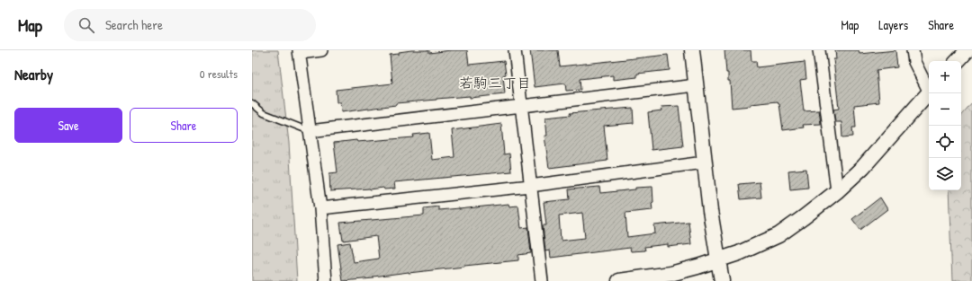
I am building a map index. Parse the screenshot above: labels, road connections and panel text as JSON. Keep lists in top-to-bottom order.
{
  "districts": ["若駒三丁目"],
  "page": {
    "header": "Map",
    "search": "Search here",
    "nav": ["Map", "Layers", "Share"],
    "heading": ["Nearby", "0 results"],
    "map_buttons": ["+", "−"],
    "buttons": ["Save", "Share"]
  }
}
